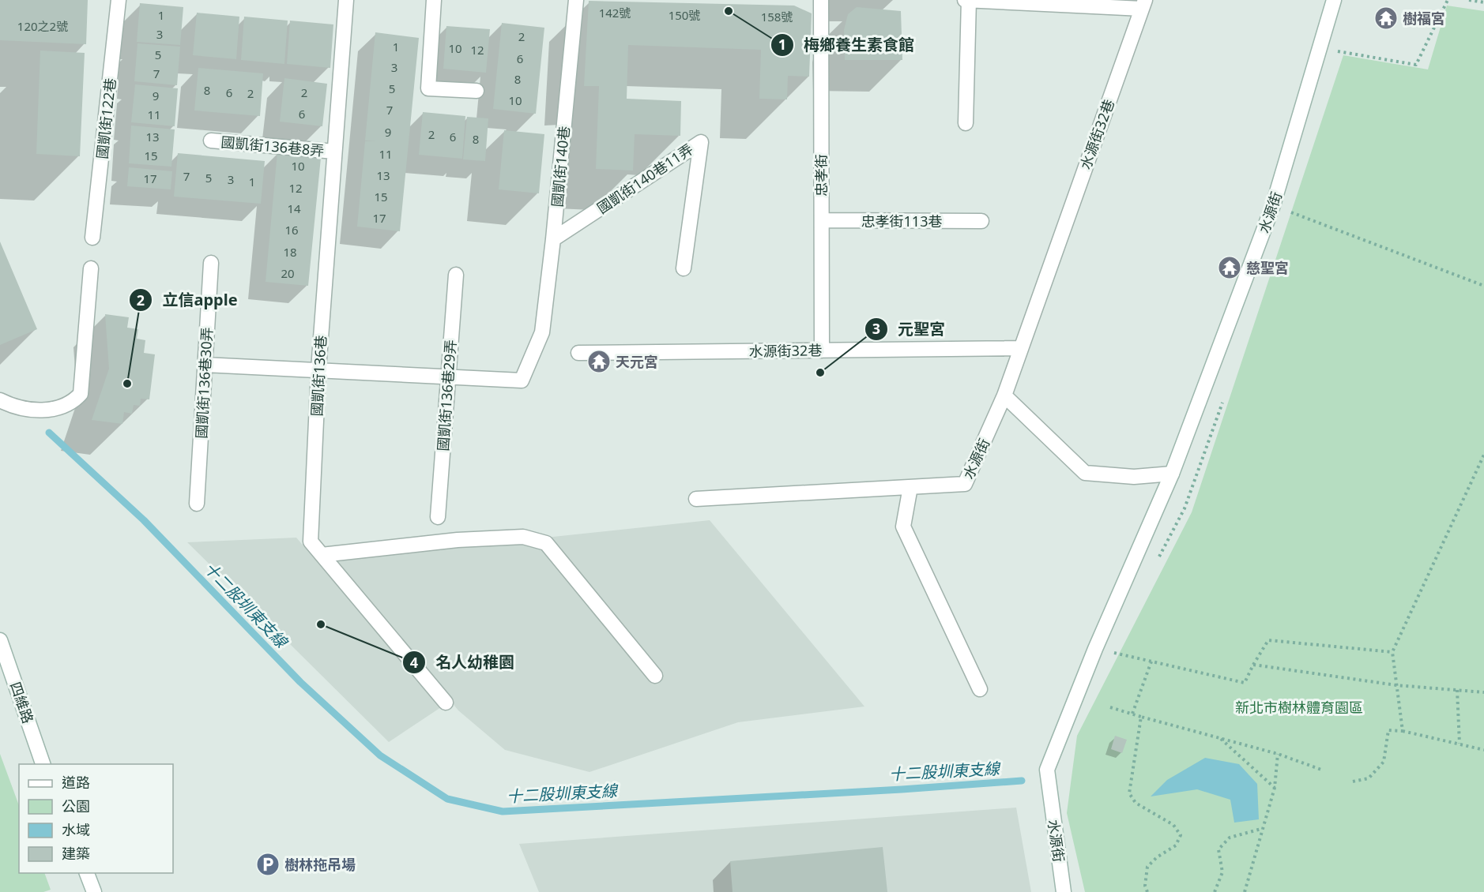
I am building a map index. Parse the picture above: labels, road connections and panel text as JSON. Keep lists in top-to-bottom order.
{
  "streets": {
    "street": [
      "國凱街122巷",
      "水源街32巷",
      "國凱街136巷8弄",
      "國凱街140巷",
      "忠孝街",
      "國凱街140巷11弄",
      "水源街",
      "忠孝街113巷",
      "國凱街136巷",
      "國凱街136巷30弄",
      "國凱街136巷29弄",
      "四維路"
    ]
  },
  "crossings": [
    ["水源街32巷", "忠孝街"],
    ["水源街32巷", "水源街"],
    ["國凱街136巷8弄", "國凱街136巷"],
    ["國凱街140巷", "國凱街140巷11弄"],
    ["國凱街140巷", "國凱街136巷29弄"],
    ["忠孝街", "忠孝街113巷"]
  ],
  "water": ["十二股圳東支線"],
  "parks": ["新北市樹林體育園區"],
  "places": {
    "other": [
      "梅鄉養生素食館",
      "元聖宮",
      "立信apple",
      "名人幼稚園"
    ],
    "temple": ["樹福宮", "慈聖宮", "天元宮"],
    "parking": ["樹林拖吊場"]
  },
  "house_numbers": [
    "142號",
    "1",
    "150號",
    "158號",
    "120之2號",
    "3",
    "2",
    "1",
    "10",
    "12",
    "5",
    "6",
    "3",
    "7",
    "8",
    "5",
    "8",
    "6",
    "2",
    "2",
    "9",
    "10",
    "7",
    "6",
    "11",
    "9",
    "2",
    "13",
    "6",
    "8",
    "11",
    "15",
    "10",
    "13",
    "7",
    "5",
    "17",
    "3",
    "1",
    "12",
    "15",
    "14",
    "17",
    "16",
    "18",
    "20"
  ],
  "legend": [
    "道路",
    "公園",
    "水域",
    "建築"
  ]
}
